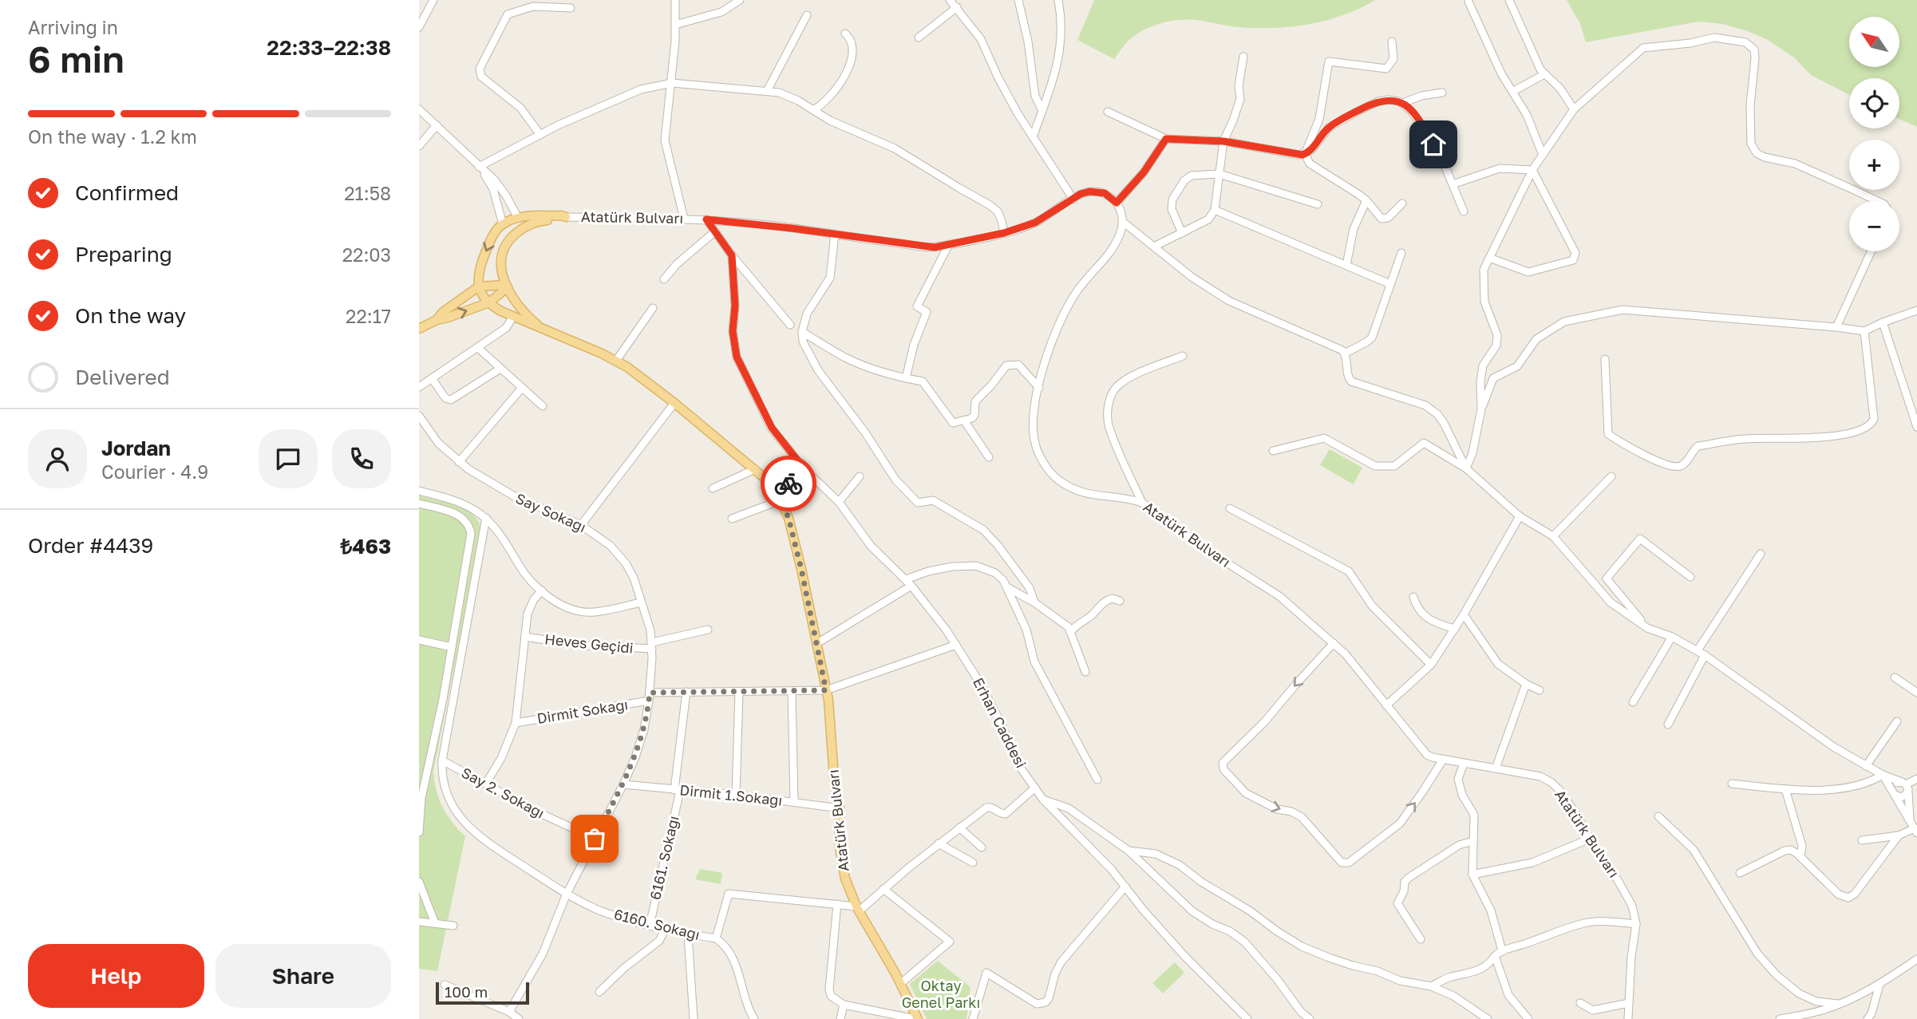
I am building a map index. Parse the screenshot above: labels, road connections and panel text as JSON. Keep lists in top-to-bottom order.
{
  "streets": {
    "main road": ["Atatürk Bulvarı"],
    "street": [
      "Say Sokağı",
      "Heves Geçidi",
      "Dirmit Sokağı",
      "Erhan Caddesi",
      "Say 2. Sokağı",
      "Dirmit 1.Sokağı",
      "6161. Sokağı",
      "6160. Sokağı"
    ]
  },
  "crossings": [
    ["Atatürk Bulvarı", "Dirmit Sokağı"],
    ["Atatürk Bulvarı", "Dirmit 1.Sokağı"],
    ["Atatürk Bulvarı", "6160. Sokağı"],
    ["Say Sokağı", "Heves Geçidi"],
    ["Say Sokağı", "Dirmit Sokağı"],
    ["Say Sokağı", "Say 2. Sokağı"],
    ["Say Sokağı", "Dirmit 1.Sokağı"],
    ["Say Sokağı", "6160. Sokağı"],
    ["Dirmit Sokağı", "Erhan Caddesi"],
    ["Dirmit Sokağı", "6161. Sokağı"],
    ["Say 2. Sokağı", "6160. Sokağı"],
    ["Dirmit 1.Sokağı", "6161. Sokağı"],
    ["6161. Sokağı", "6160. Sokağı"]
  ],
  "parks": ["Oktay Genel Parkı"],
  "scale_bar": "100 m",
  "north": "top left",
  "page": {
    "heading": ["6 min", "Arriving in", "22:33–22:38"],
    "panel": [
      "Jordan",
      "Courier · 4.9",
      "Order #4439",
      "₺463"
    ],
    "map_buttons": ["+", "−"],
    "bar": "On the way · 1.2 km",
    "list": [
      ["Confirmed", "21:58"],
      ["Preparing", "22:03"],
      ["On the way", "22:17"],
      "Delivered"
    ],
    "buttons": ["Help", "Share"],
    "scale": "100 m"
  }
}
